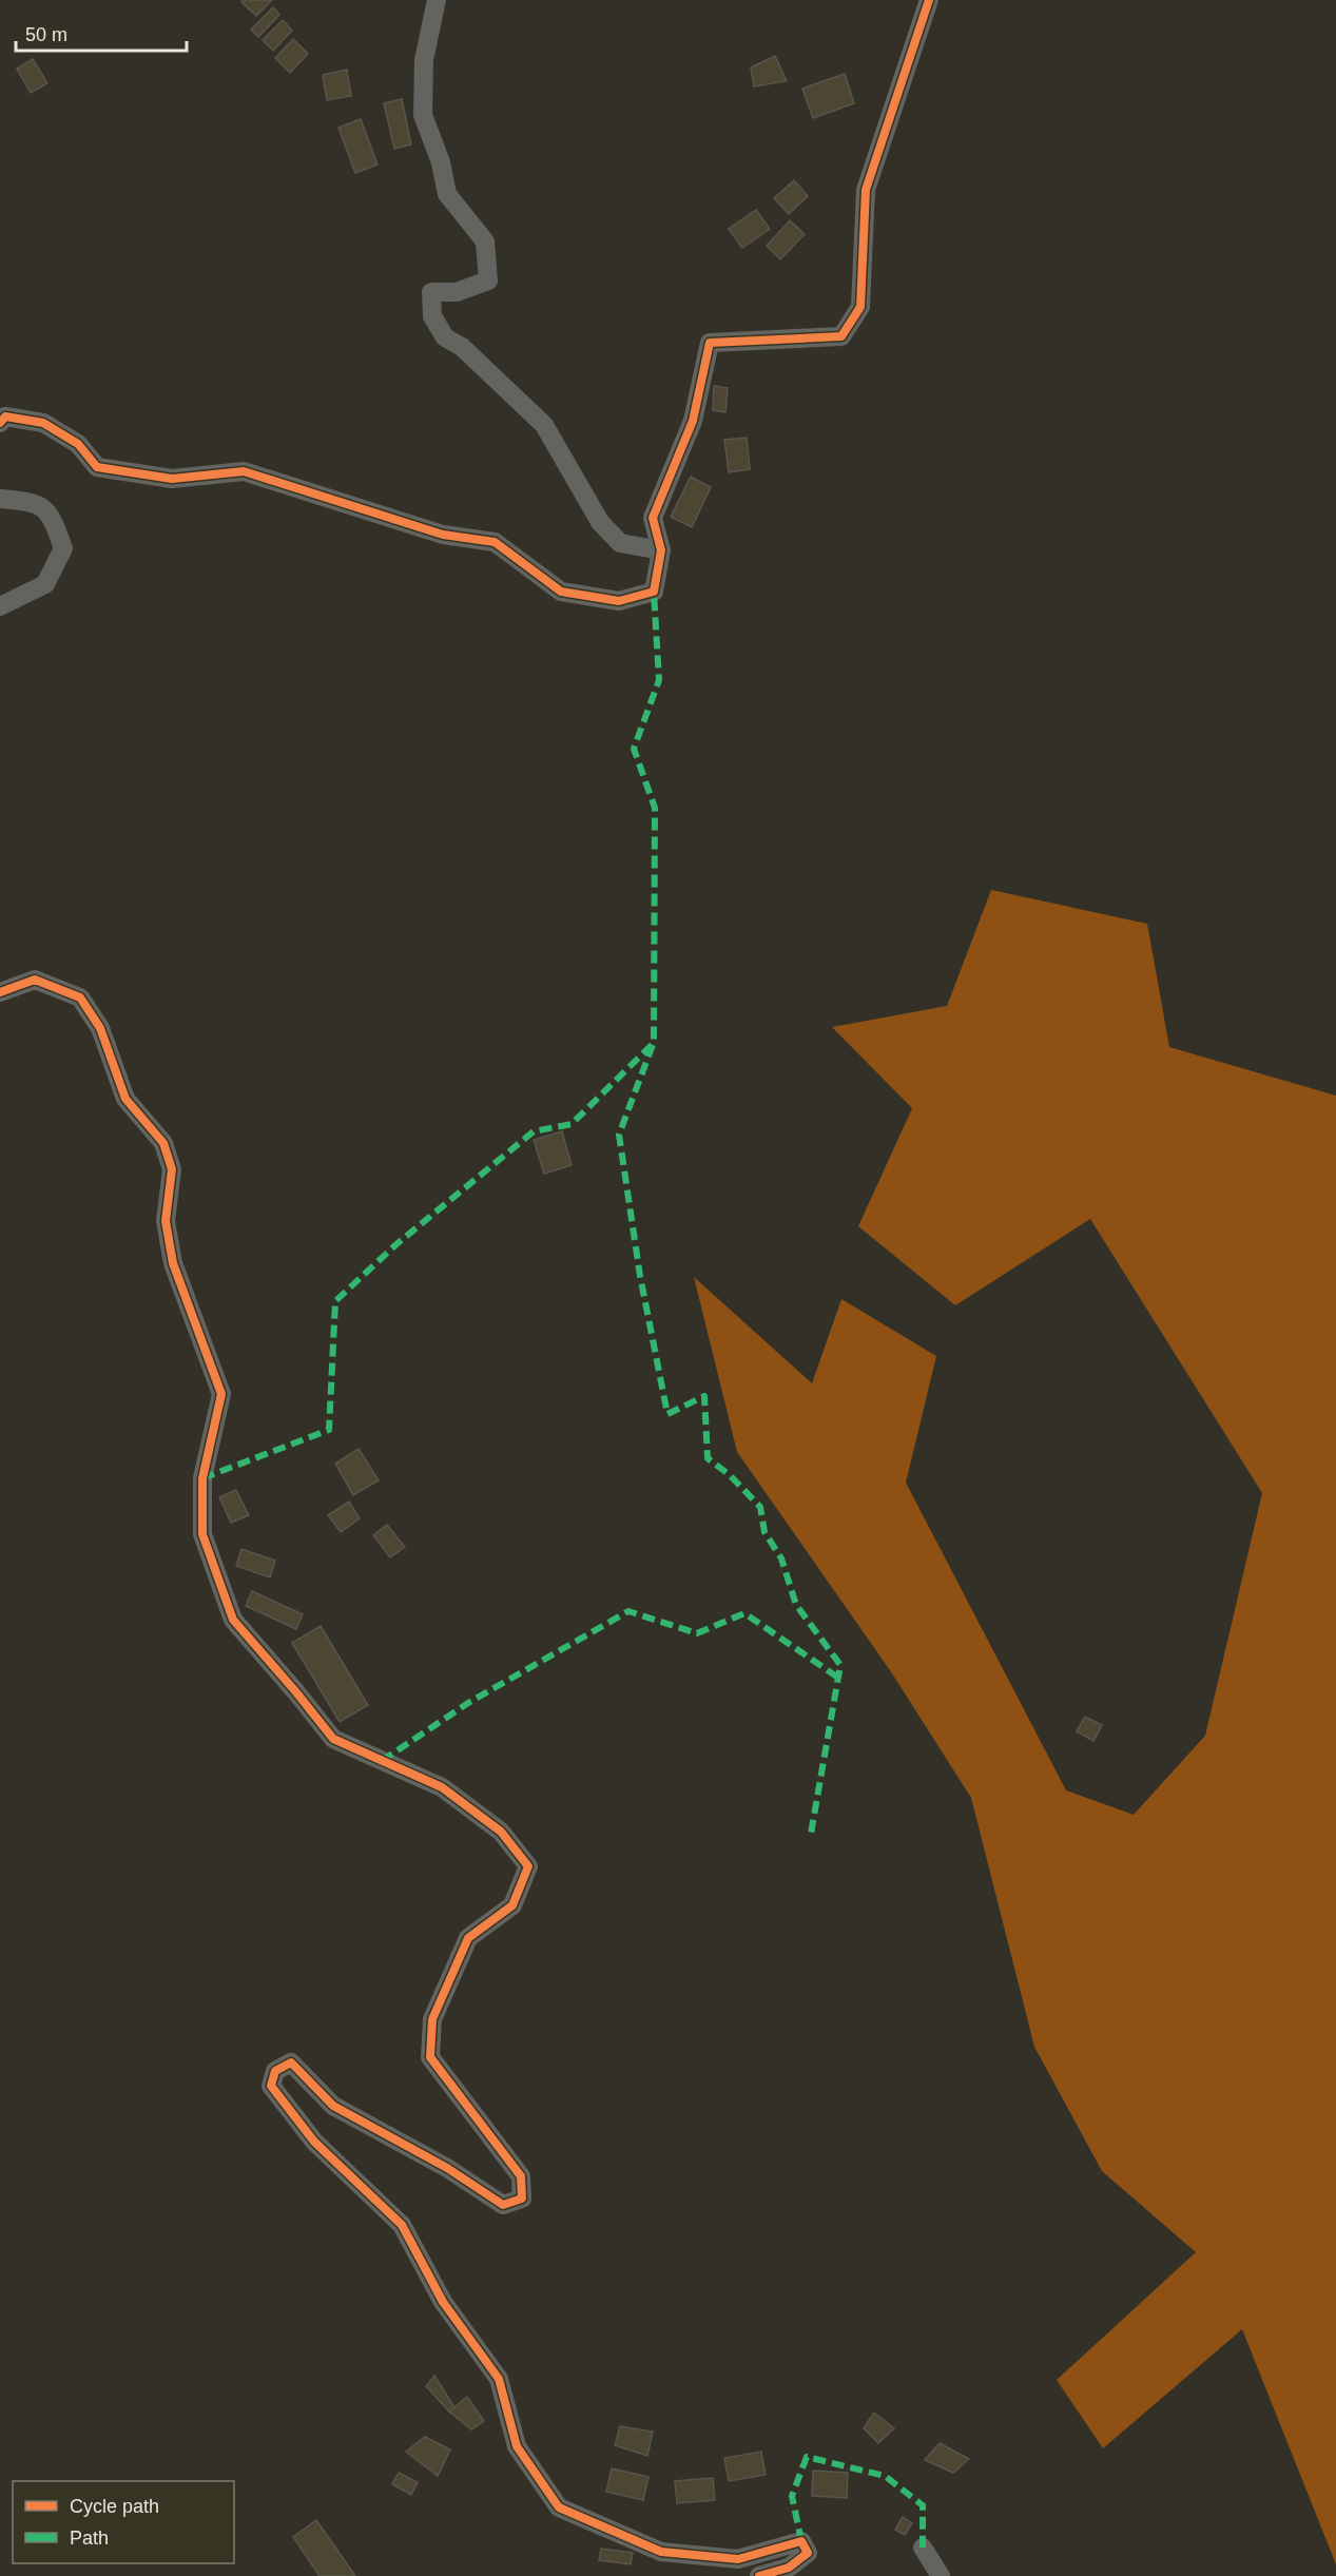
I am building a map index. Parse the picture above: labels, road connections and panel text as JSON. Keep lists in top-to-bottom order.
{
  "legend": ["Cycle path", "Path"],
  "scale_bar": "50 m"
}
